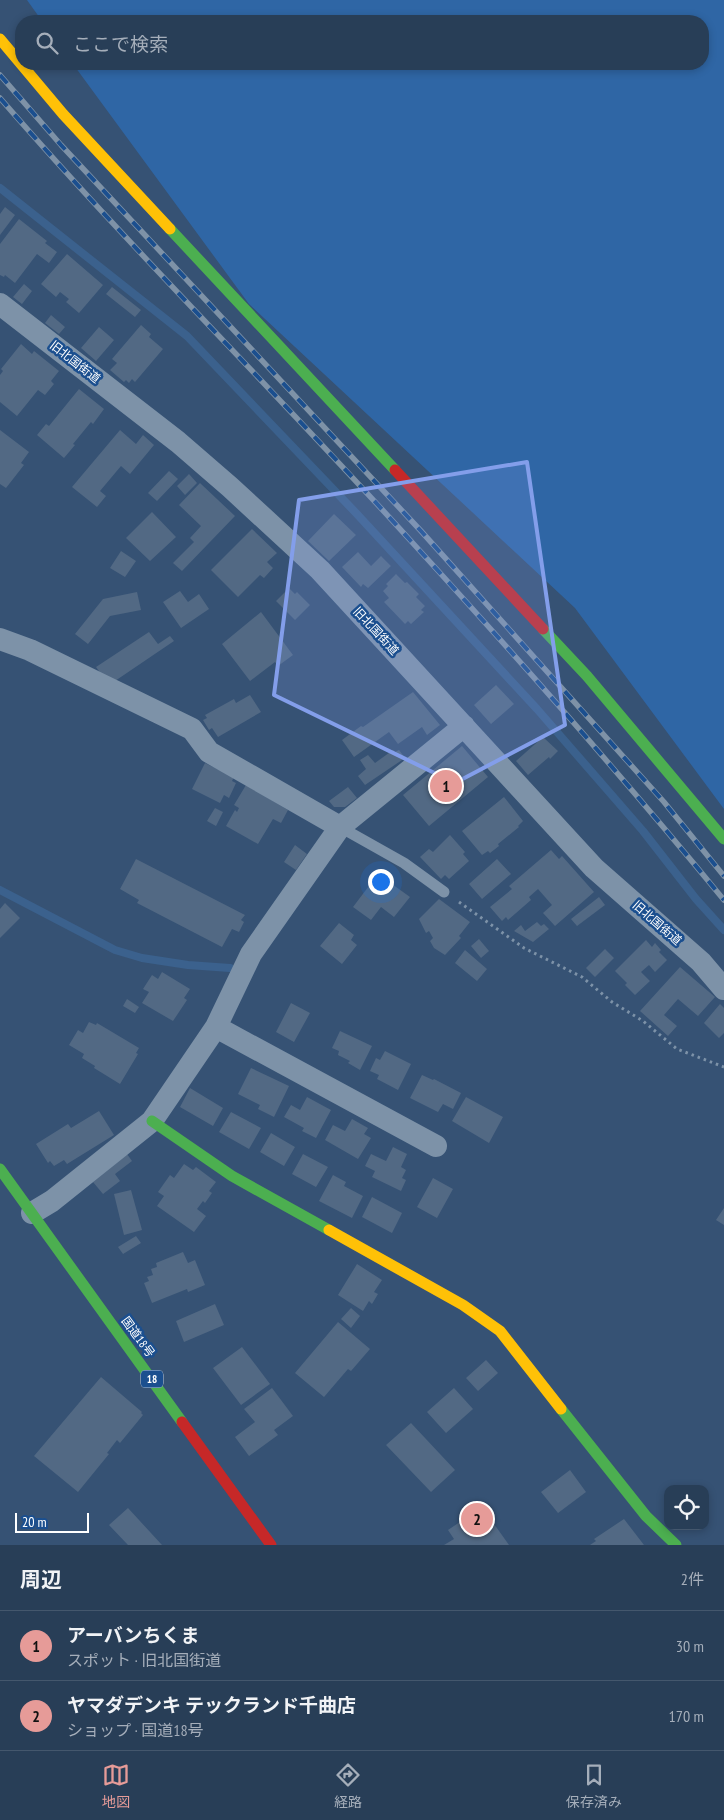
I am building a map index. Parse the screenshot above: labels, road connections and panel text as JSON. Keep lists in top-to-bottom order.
{
  "streets": {
    "main road": ["国道18号", "18"],
    "street": ["旧北国街道"]
  },
  "scale_bar": "20 m",
  "page": {
    "search": "ここで検索",
    "pins": ["1", "2"],
    "scale": "20 m",
    "heading": ["周辺", "2件"],
    "list": [
      {
        "mark": "1",
        "name": "アーバンちくま",
        "note": "スポット · 旧北国街道",
        "value": "30 m"
      },
      {
        "mark": "2",
        "name": "ヤマダデンキ テックランド千曲店",
        "note": "ショップ · 国道18号",
        "value": "170 m"
      }
    ],
    "nav": ["地図", "経路", "保存済み"]
  }
}
